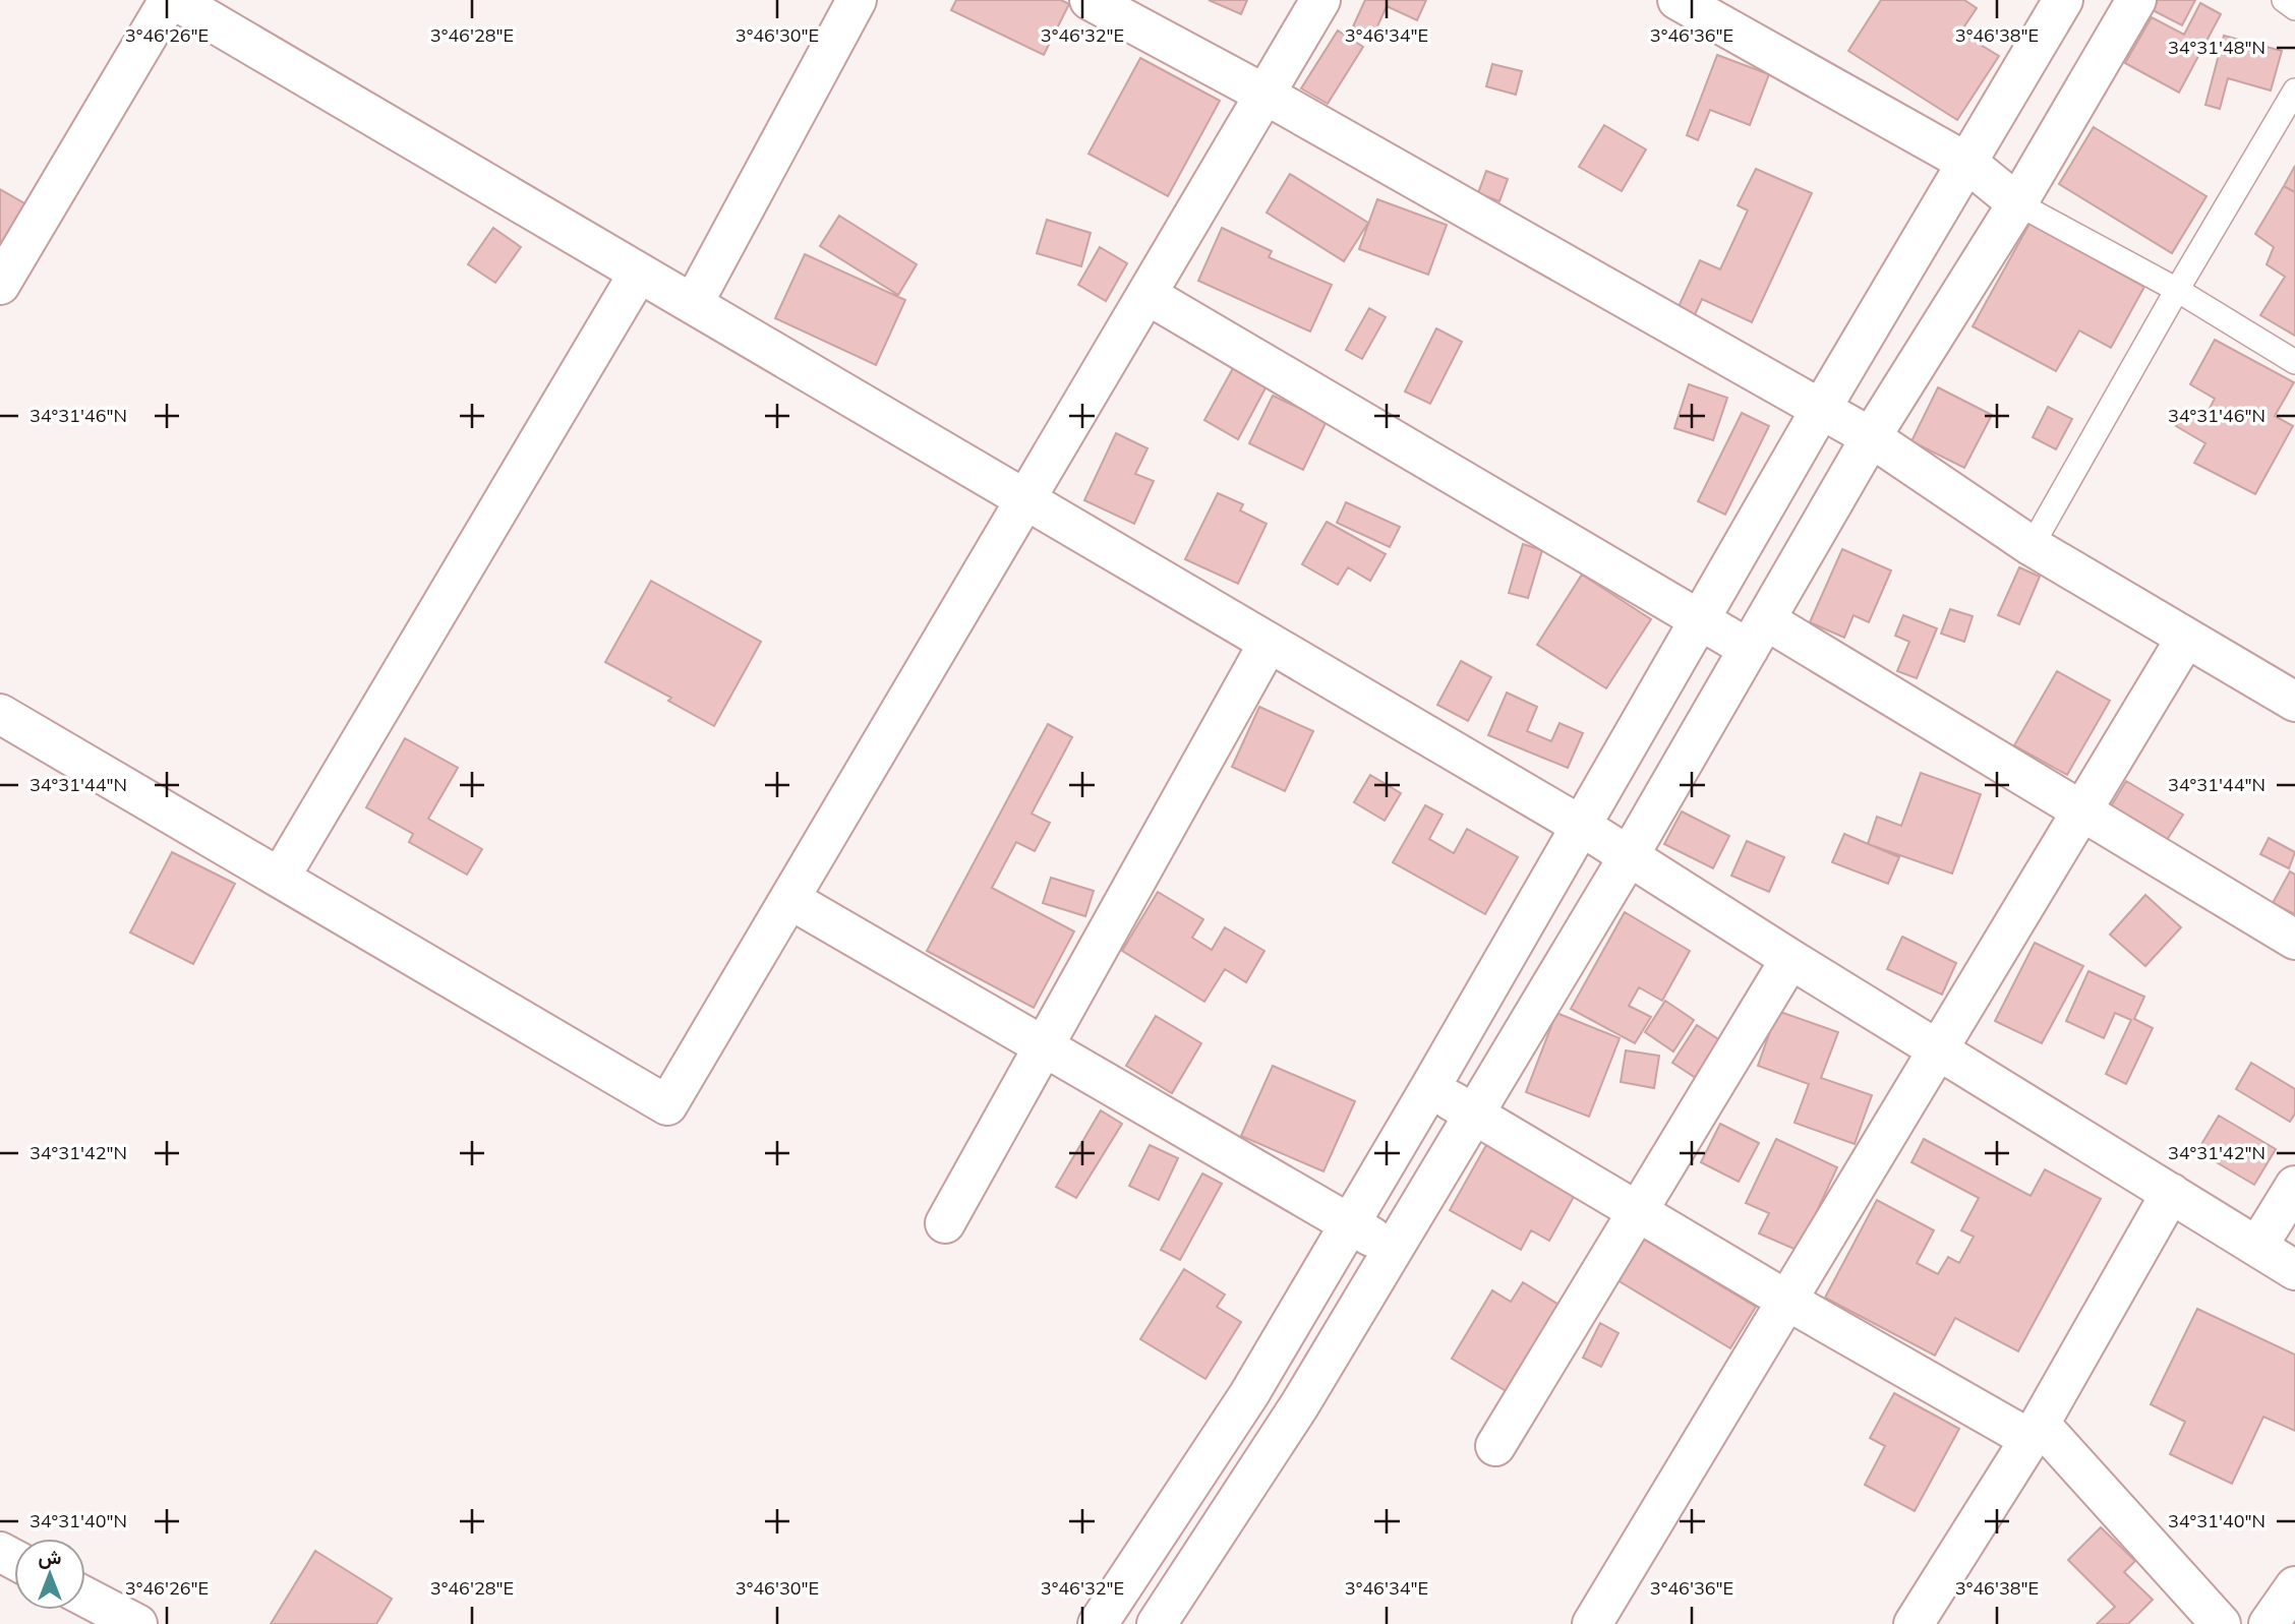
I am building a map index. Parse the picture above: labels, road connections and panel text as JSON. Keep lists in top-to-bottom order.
{
  "north": "top",
  "coordinates": [
    "3°46'26\"E",
    "3°46'28\"E",
    "3°46'30\"E",
    "3°46'32\"E",
    "3°46'34\"E",
    "3°46'36\"E",
    "3°46'38\"E",
    "34°31'48\"N",
    "34°31'46\"N",
    "34°31'44\"N",
    "34°31'42\"N",
    "34°31'40\"N"
  ]
}
